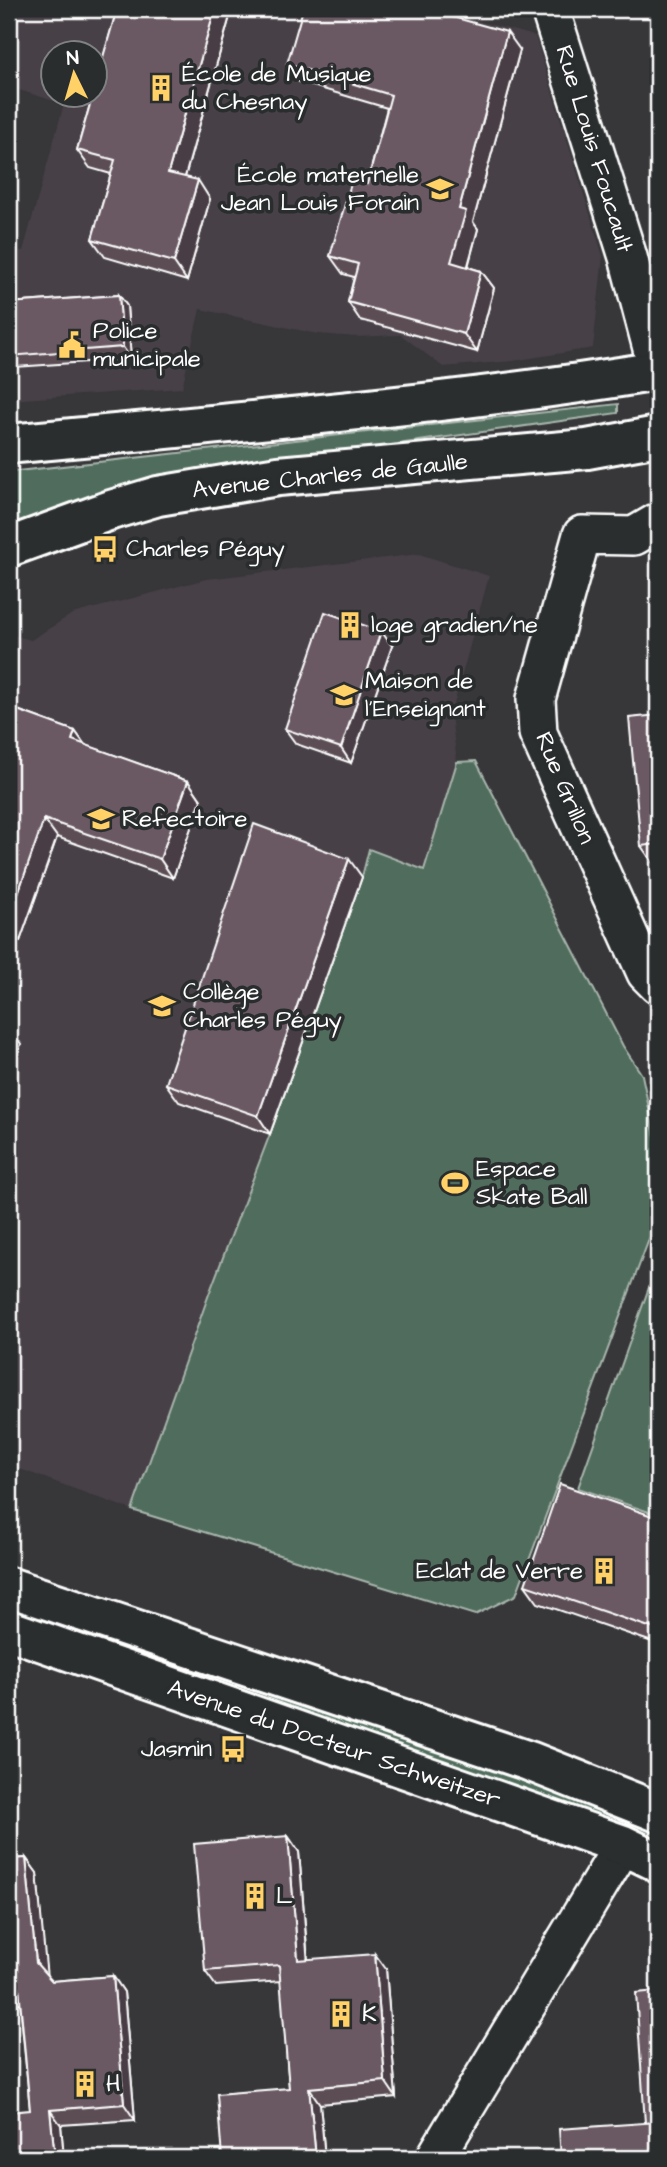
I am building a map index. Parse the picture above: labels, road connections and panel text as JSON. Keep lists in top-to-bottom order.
{
  "streets": {
    "main road": ["Avenue Charles de Gaulle", "Avenue du Docteur Schweitzer"],
    "street": ["Rue Louis Foucault", "Rue Grillon"]
  },
  "places": {
    "building": [
      "École de Musique du Chesnay",
      "loge gradien/ne",
      "Eclat de Verre",
      "L",
      "K",
      "H"
    ],
    "school or university": [
      "École maternelle Jean Louis Forain",
      "Maison de l'Enseignant",
      "Refectoire",
      "Collège Charles Péguy"
    ],
    "public building": ["Police municipale"],
    "bus stop": ["Charles Péguy", "Jasmin"],
    "sports": ["Espace Skate Ball"]
  },
  "north": "top"
}
